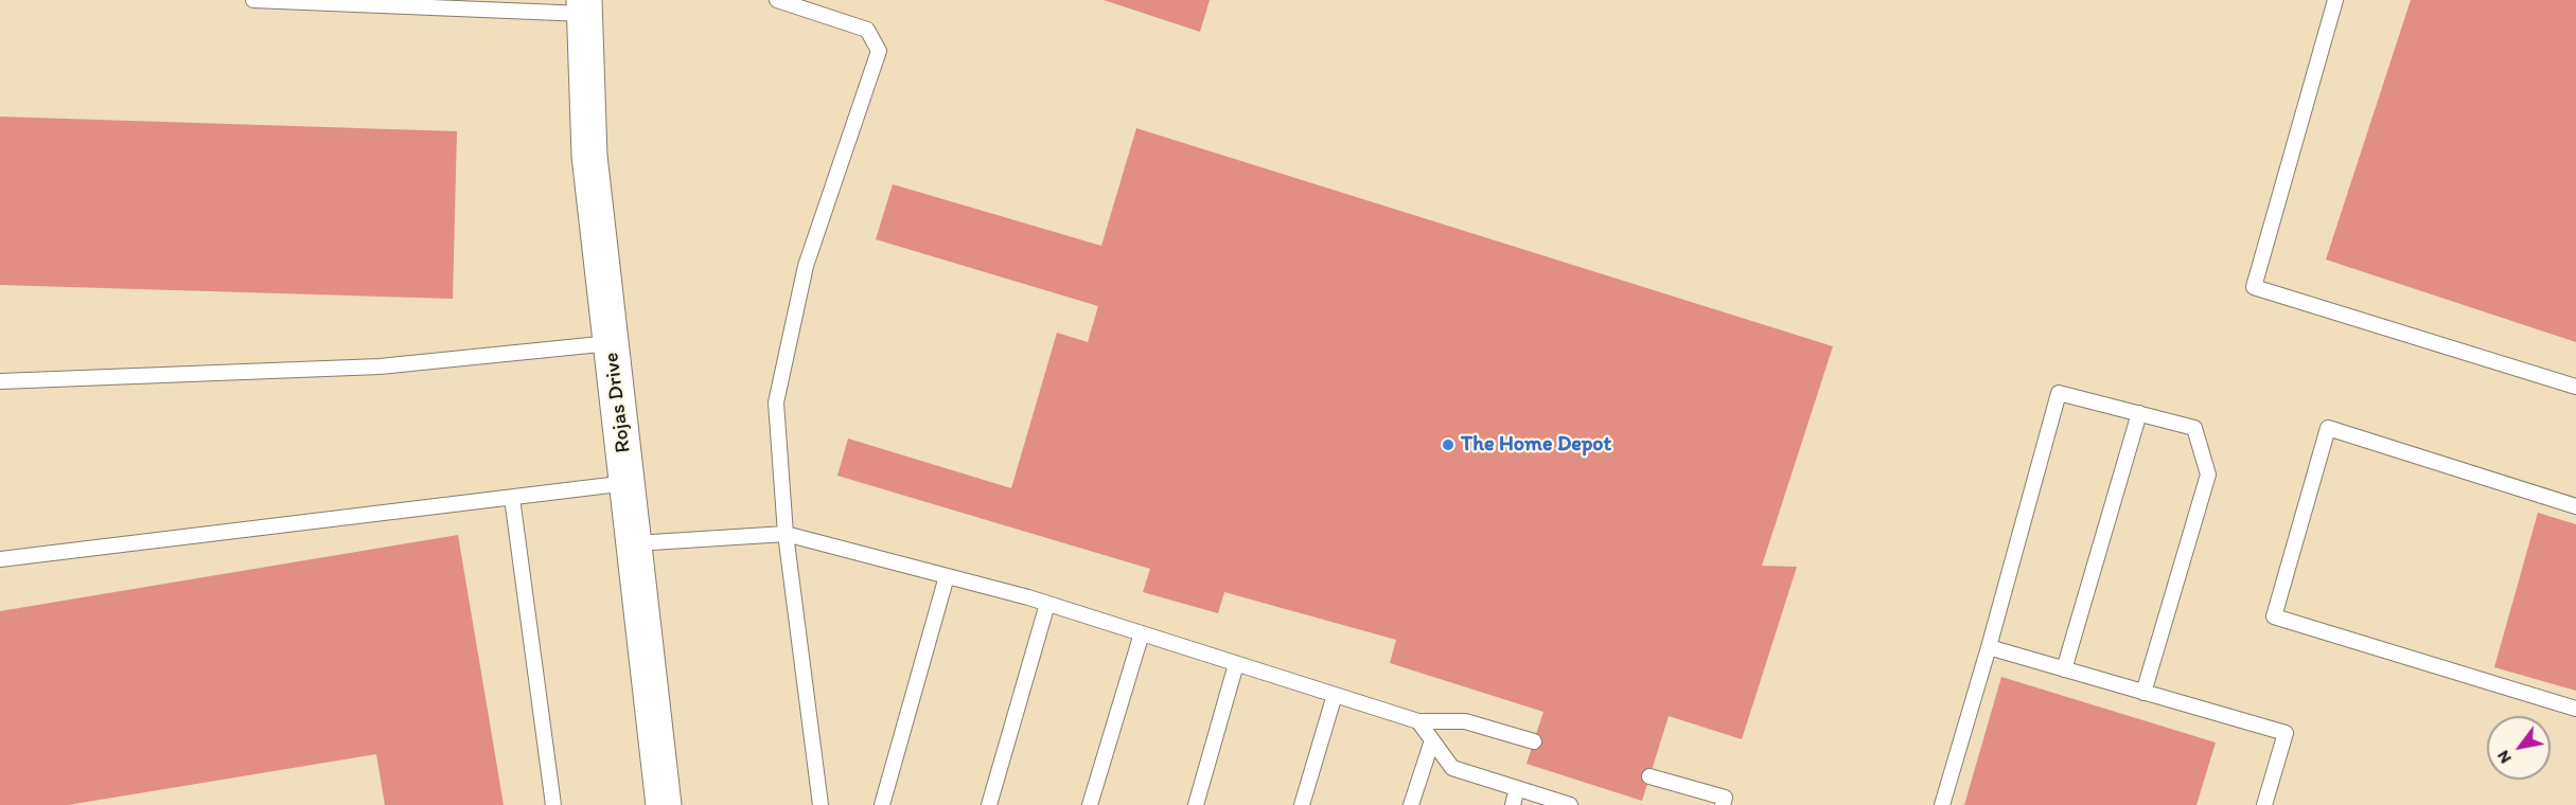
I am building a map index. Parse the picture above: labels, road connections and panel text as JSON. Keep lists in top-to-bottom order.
{
  "streets": {
    "main road": ["Rojas Drive"]
  },
  "places": ["The Home Depot"],
  "north": "bottom left"
}
